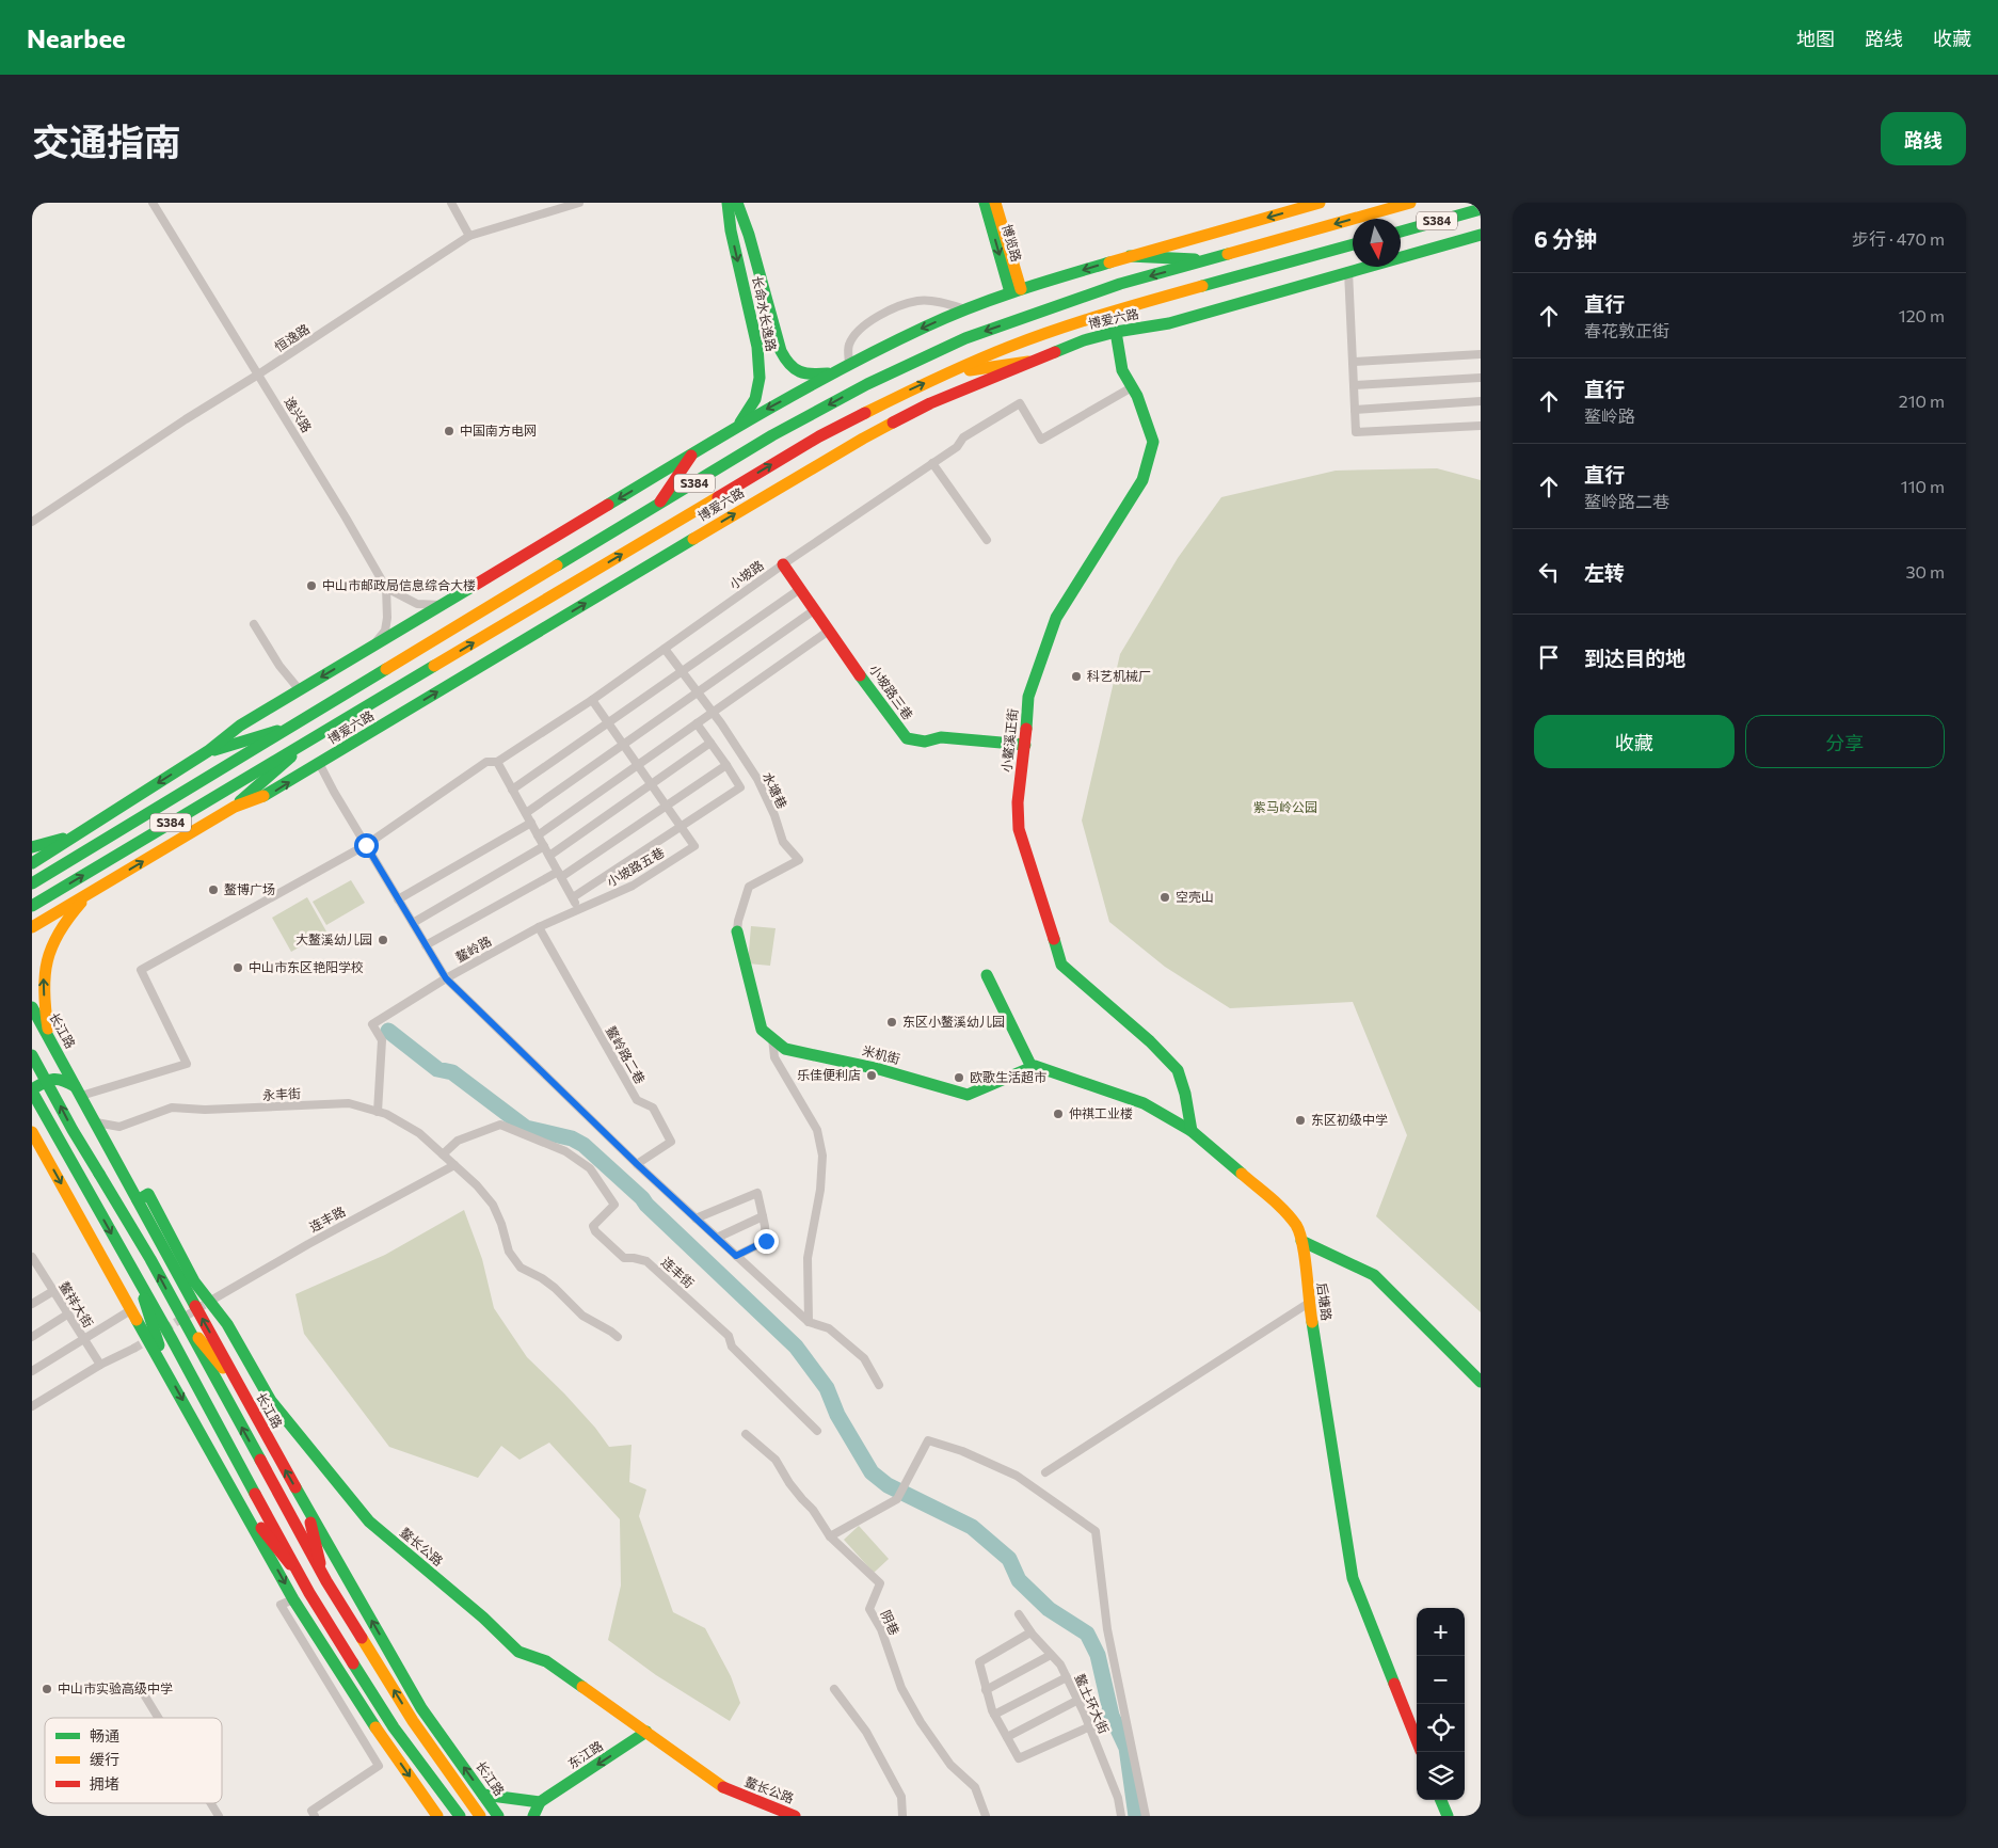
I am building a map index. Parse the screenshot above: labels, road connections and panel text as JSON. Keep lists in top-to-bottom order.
{
  "streets": {
    "main road": [
      "S384",
      "博览路",
      "长命水长逸路",
      "博爱六路",
      "小坡路三巷",
      "小鳌溪正街",
      "长江路",
      "米机街",
      "后塘路",
      "鳌长公路",
      "东江路"
    ],
    "street": [
      "恒逸路",
      "逸兴路",
      "小坡路",
      "水塘巷",
      "小坡路五巷",
      "鳌岭路",
      "鳌岭路二巷",
      "永丰街",
      "连丰路",
      "连丰街",
      "鳌祥大街",
      "阴巷",
      "鳌土环大街"
    ]
  },
  "crossings": [
    ["博爱六路", "小鳌溪正街"],
    ["恒逸路", "逸兴路"],
    ["小坡路", "小坡路三巷"],
    ["小坡路", "小鳌溪正街"],
    ["小坡路", "水塘巷"],
    ["小坡路", "小坡路五巷"],
    ["小坡路", "长江路"],
    ["小坡路三巷", "小鳌溪正街"],
    ["小鳌溪正街", "后塘路"],
    ["小坡路五巷", "鳌岭路"],
    ["鳌岭路", "鳌岭路二巷"],
    ["长江路", "永丰街"],
    ["长江路", "鳌长公路"],
    ["米机街", "后塘路"],
    ["永丰街", "连丰路"],
    ["永丰街", "连丰街"],
    ["鳌长公路", "东江路"]
  ],
  "one_way": ["长命水长逸路", "东江路"],
  "parks": ["紫马岭公园"],
  "places": [
    "中国南方电网",
    "中山市邮政局信息综合大楼",
    "科艺机械厂",
    "鳌博广场",
    "空壳山",
    "大鳌溪幼儿园",
    "中山市东区艳阳学校",
    "东区小鳌溪幼儿园",
    "乐佳便利店",
    "欧歌生活超市",
    "仲祺工业楼",
    "东区初级中学",
    "中山市实验高级中学"
  ],
  "legend": ["畅通", "缓行", "拥堵"],
  "north": "bottom",
  "page": {
    "header": "Nearbee",
    "nav": ["地图", "路线", "收藏"],
    "title": "交通指南",
    "buttons": [
      "路线",
      ["收藏", "分享"]
    ],
    "heading": ["6 分钟", "步行 · 470 m"],
    "list": [
      ["直行", "春花敦正街", "120 m"],
      ["直行", "鳌岭路", "210 m"],
      ["直行", "鳌岭路二巷", "110 m"],
      ["左转", "30 m"],
      "到达目的地"
    ],
    "map_buttons": ["+", "−"]
  }
}
